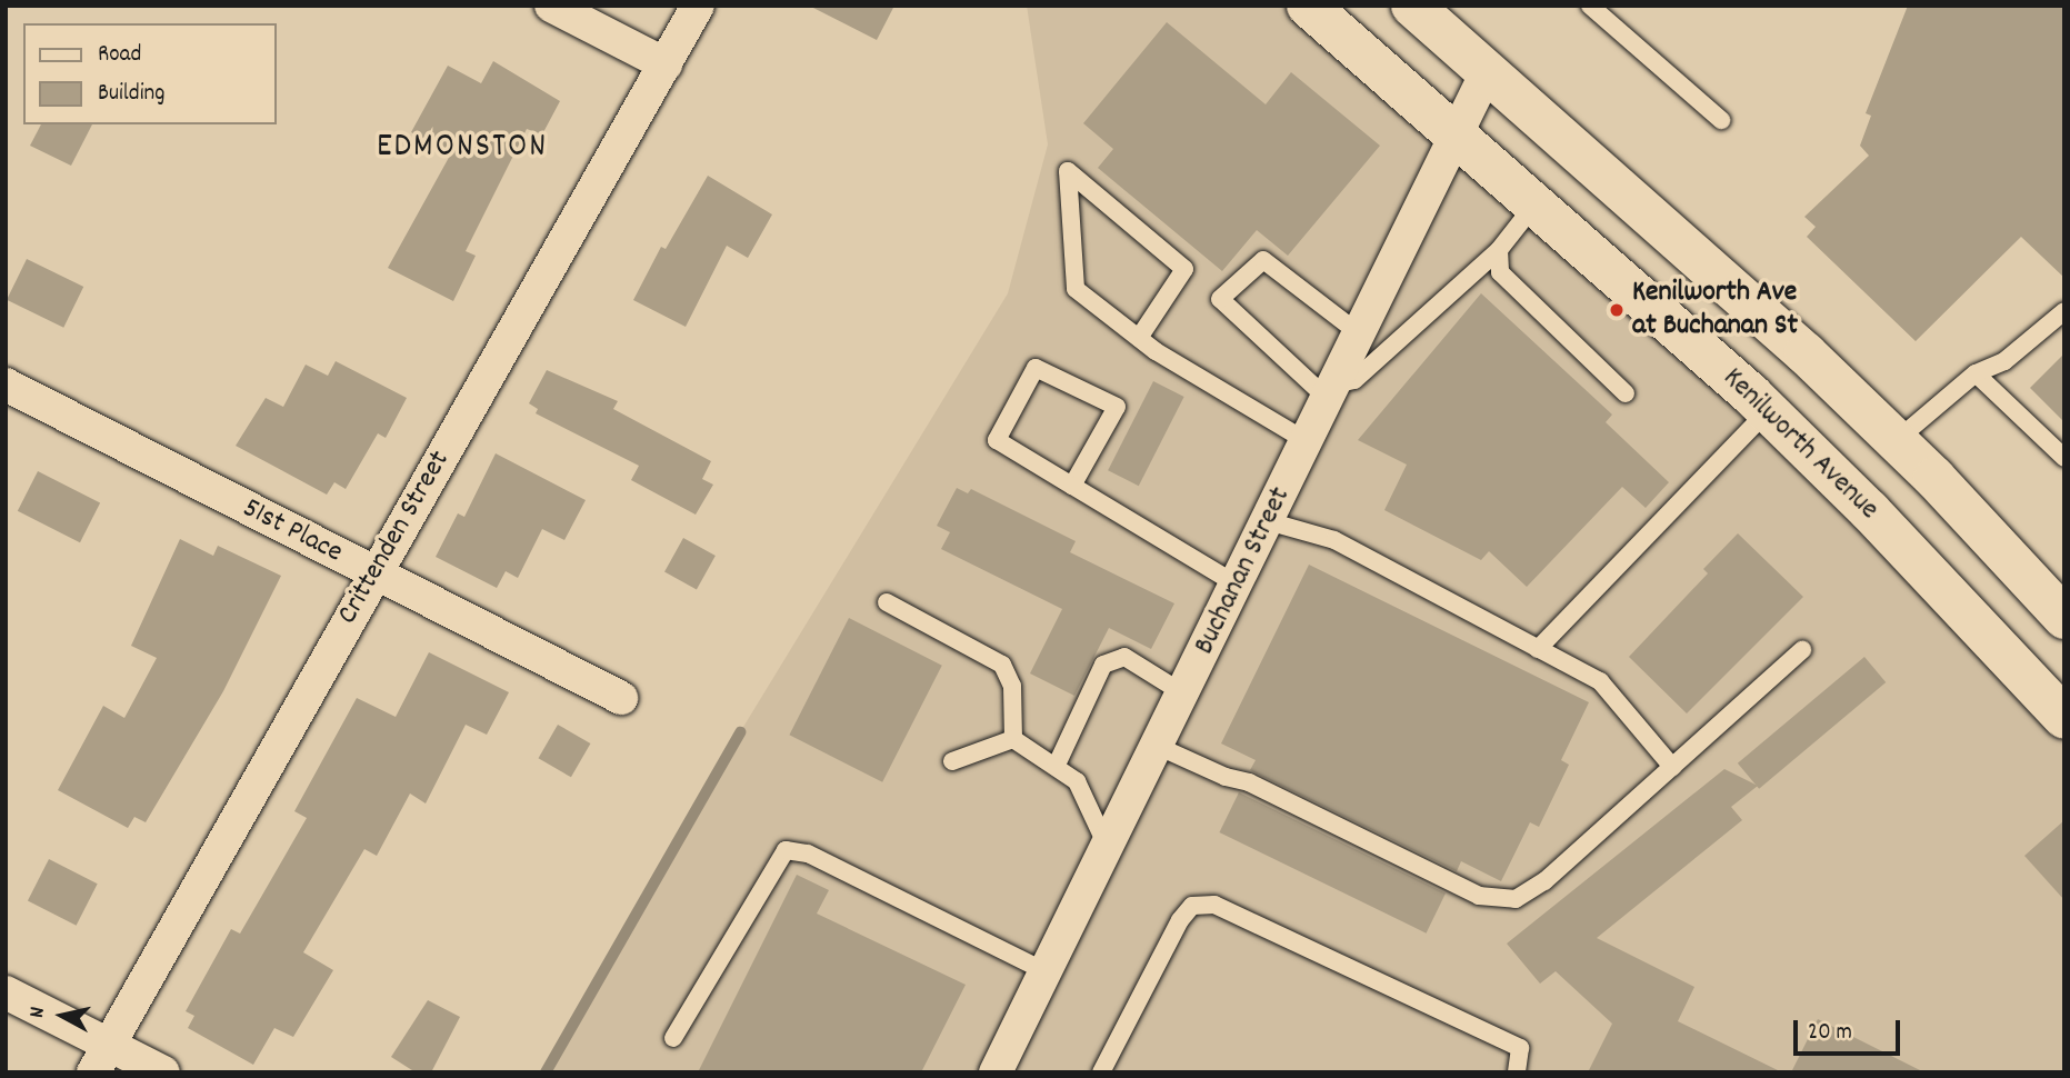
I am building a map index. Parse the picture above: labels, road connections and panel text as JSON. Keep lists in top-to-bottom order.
{
  "streets": {
    "main road": ["Kenilworth Avenue"],
    "street": ["51st Place", "Crittenden Street", "Buchanan Street"]
  },
  "crossings": [
    ["Kenilworth Avenue", "Buchanan Street"],
    ["51st Place", "Crittenden Street"]
  ],
  "districts": ["EDMONSTON"],
  "places": ["Kenilworth Ave at Buchanan St"],
  "legend": ["Road", "Building"],
  "scale_bar": "20 m",
  "north": "left"
}
